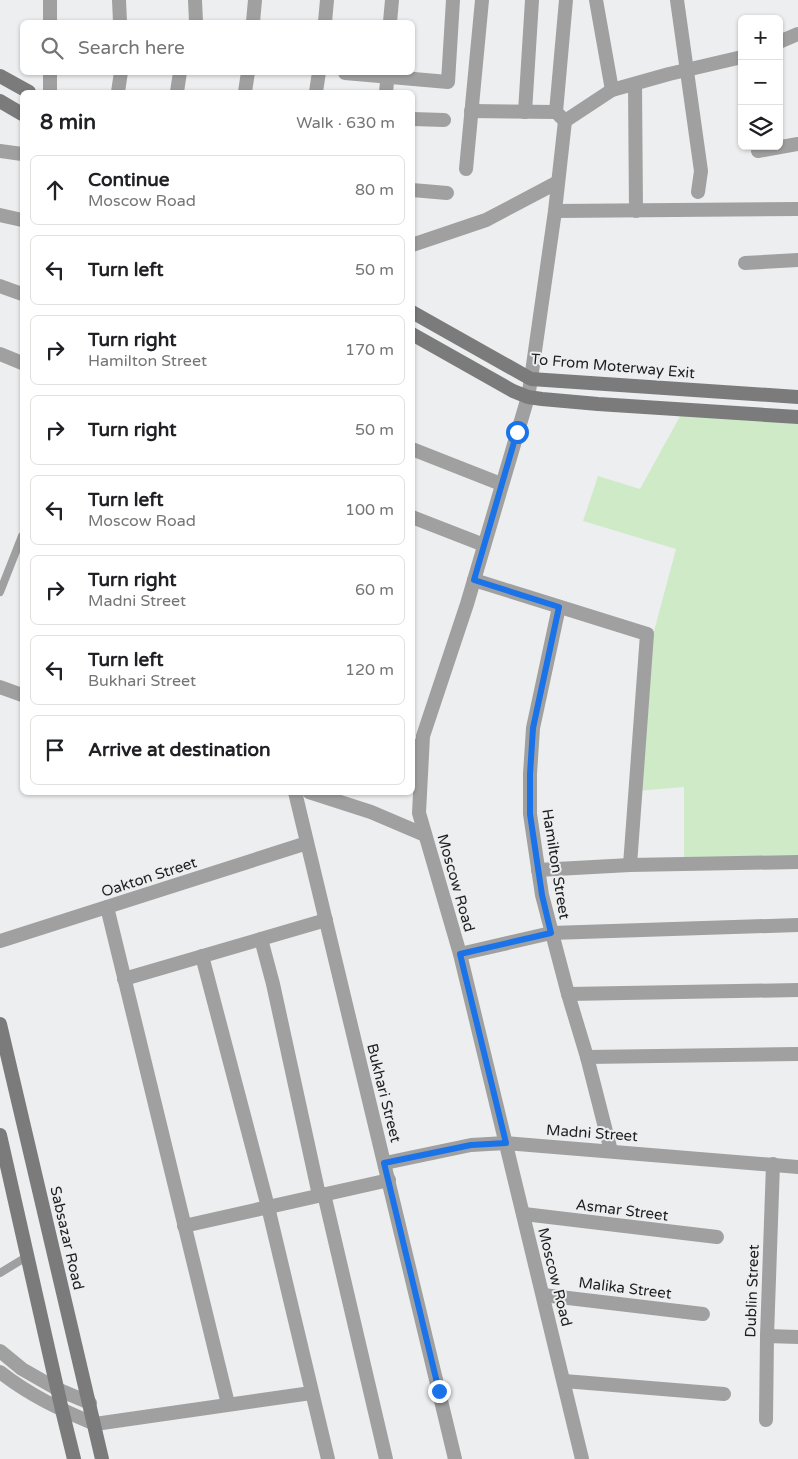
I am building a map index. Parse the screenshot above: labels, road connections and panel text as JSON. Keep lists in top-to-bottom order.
{
  "streets": {
    "main road": ["To From Moterway Exit", "Sabsazar Road"],
    "street": [
      "Hamilton Street",
      "Oakton Street",
      "Moscow Road",
      "Bukhari Street",
      "Madni Street",
      "Asmar Street",
      "Malika Street",
      "Dublin Street"
    ]
  },
  "crossings": [
    ["To From Moterway Exit", "Moscow Road"],
    ["Hamilton Street", "Madni Street"],
    ["Oakton Street", "Bukhari Street"],
    ["Moscow Road", "Madni Street"],
    ["Moscow Road", "Asmar Street"],
    ["Moscow Road", "Malika Street"],
    ["Bukhari Street", "Madni Street"],
    ["Madni Street", "Dublin Street"]
  ],
  "page": {
    "map_buttons": ["+", "−"],
    "search": "Search here",
    "heading": ["8 min", "Walk · 630 m"],
    "list": [
      ["Continue", "Moscow Road", "80 m"],
      ["Turn left", "50 m"],
      ["Turn right", "Hamilton Street", "170 m"],
      ["Turn right", "50 m"],
      ["Turn left", "Moscow Road", "100 m"],
      ["Turn right", "Madni Street", "60 m"],
      ["Turn left", "Bukhari Street", "120 m"],
      "Arrive at destination"
    ]
  }
}
